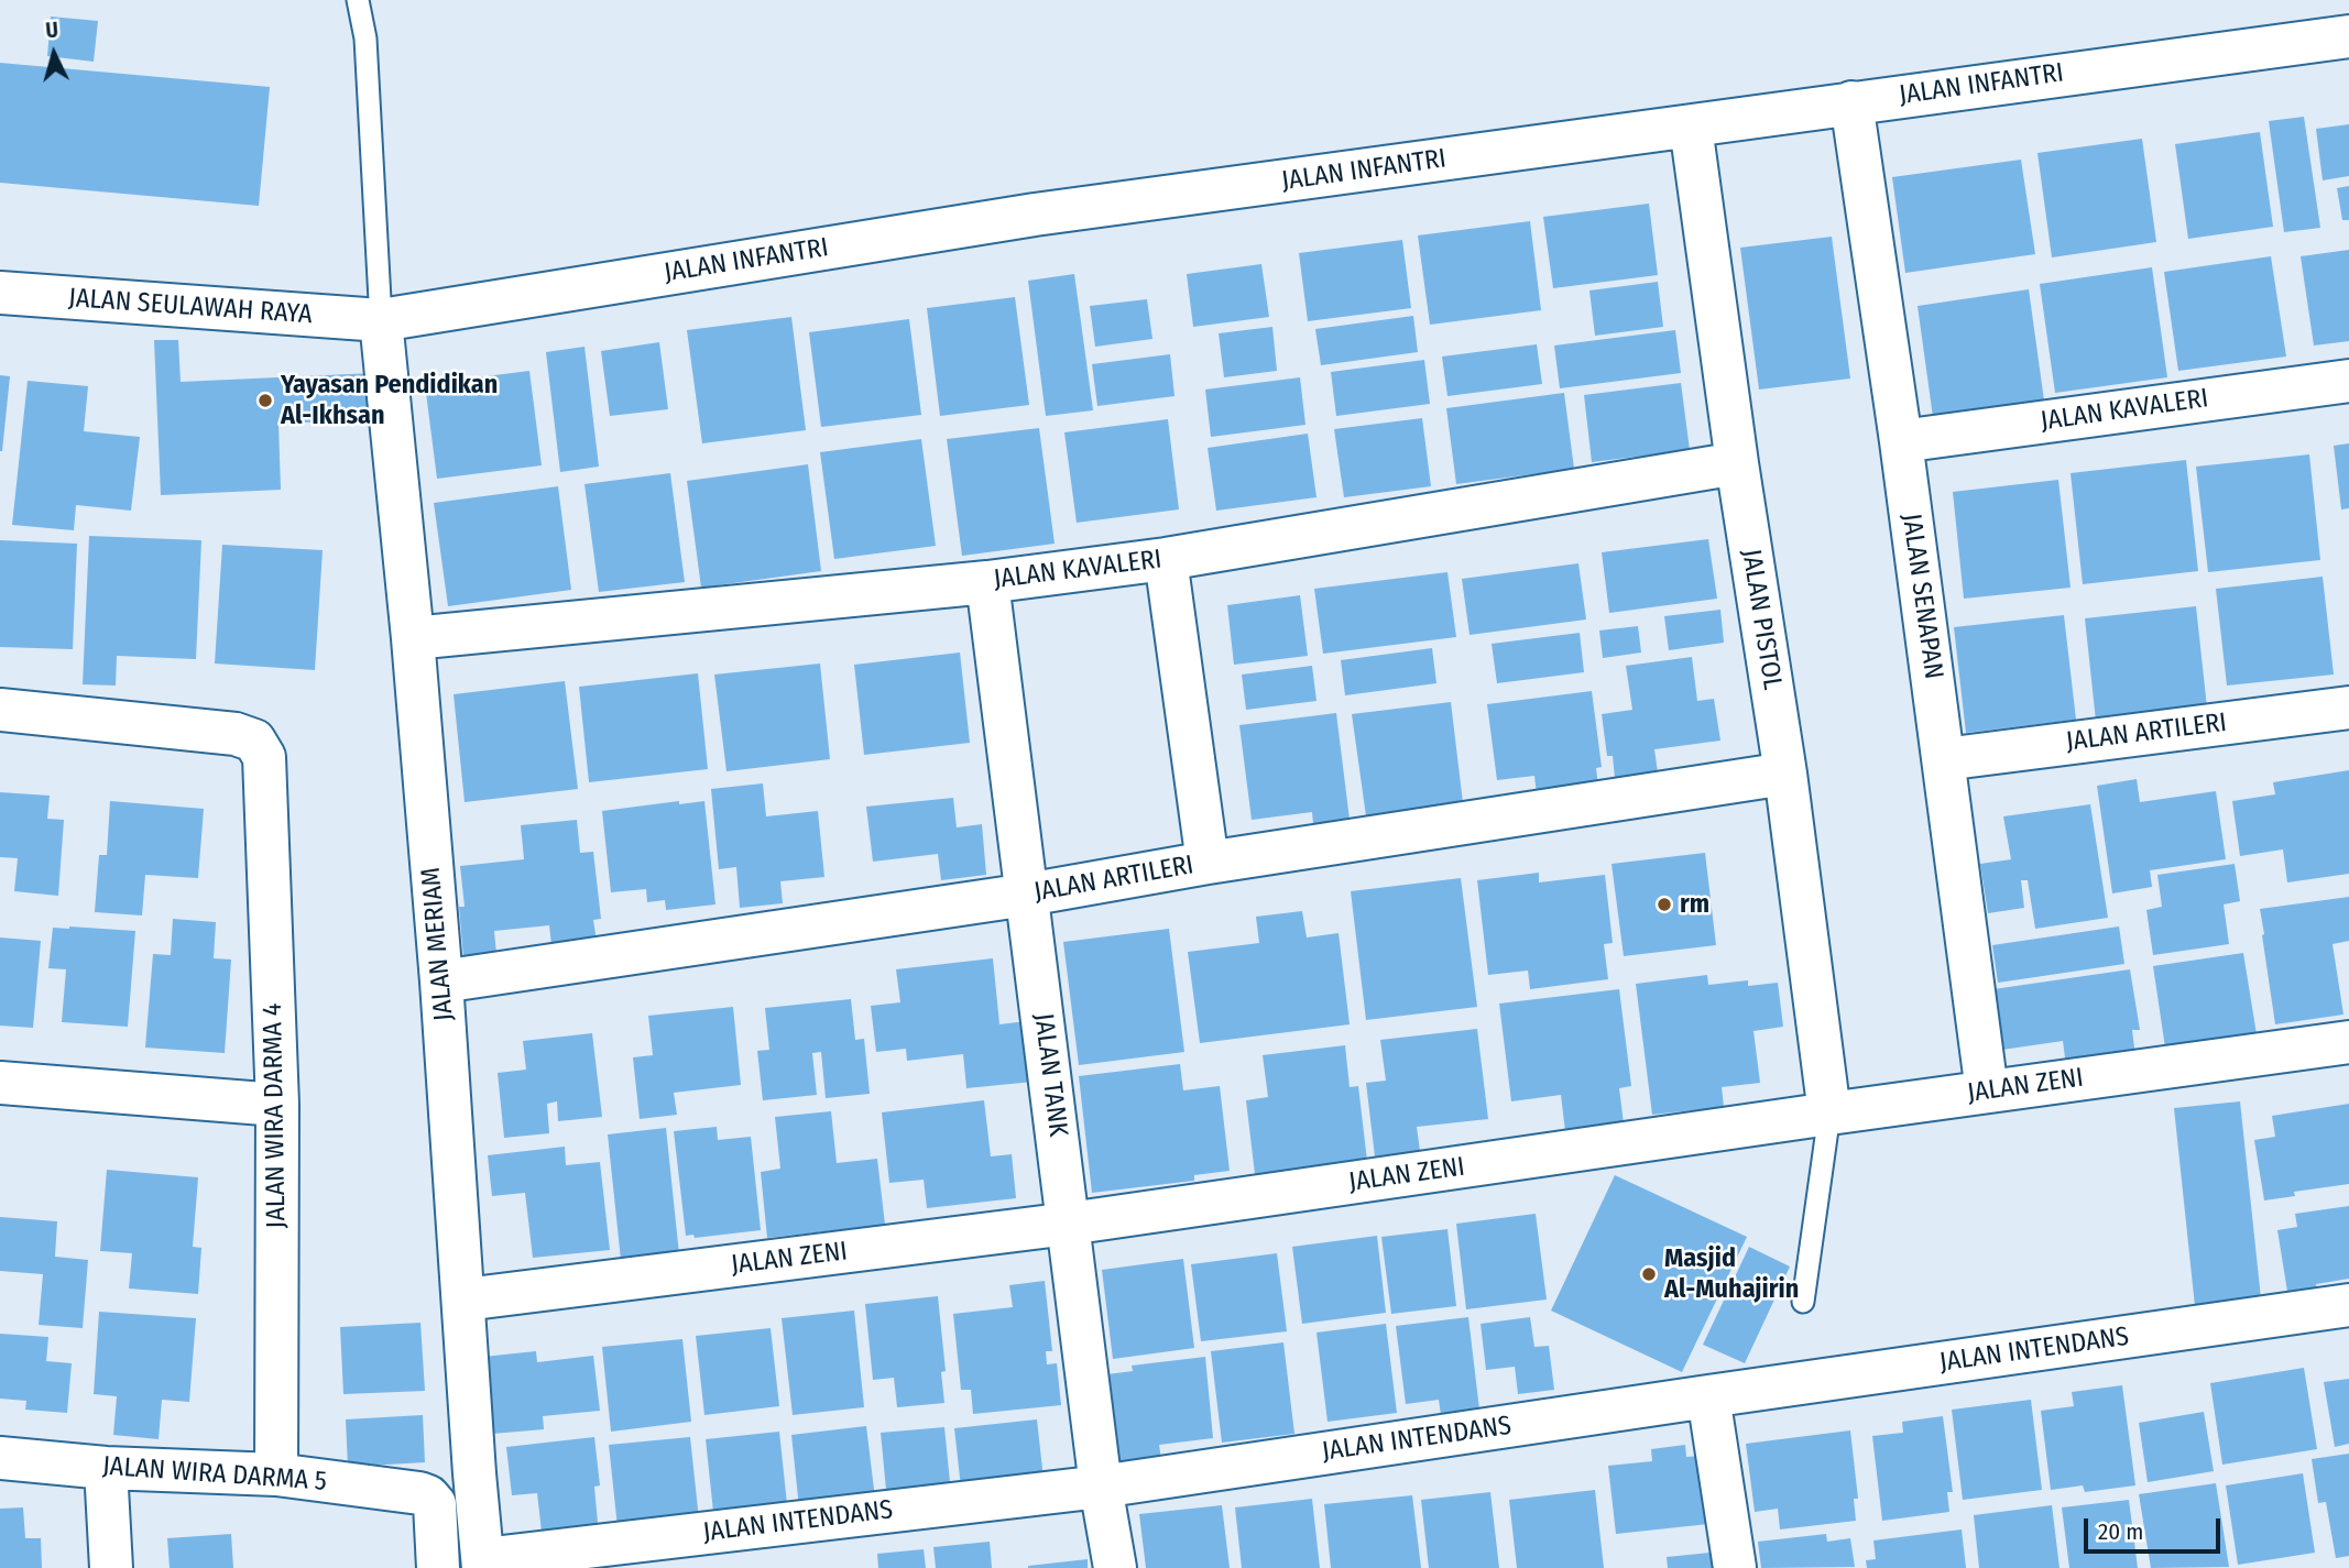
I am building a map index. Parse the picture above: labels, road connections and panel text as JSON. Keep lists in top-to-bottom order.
{
  "streets": {
    "street": [
      "JALAN INFANTRI",
      "JALAN SEULAWAH RAYA",
      "JALAN KAVALERI",
      "JALAN SENAPAN",
      "JALAN PISTOL",
      "JALAN ARTILERI",
      "JALAN MERIAM",
      "JALAN TANK",
      "JALAN ZENI",
      "JALAN WIRA DARMA 4",
      "JALAN INTENDANS",
      "JALAN WIRA DARMA 5"
    ]
  },
  "crossings": [
    ["JALAN INFANTRI", "JALAN SEULAWAH RAYA"],
    ["JALAN INFANTRI", "JALAN SENAPAN"],
    ["JALAN INFANTRI", "JALAN PISTOL"],
    ["JALAN INFANTRI", "JALAN MERIAM"],
    ["JALAN SEULAWAH RAYA", "JALAN MERIAM"],
    ["JALAN KAVALERI", "JALAN SENAPAN"],
    ["JALAN KAVALERI", "JALAN PISTOL"],
    ["JALAN KAVALERI", "JALAN MERIAM"],
    ["JALAN KAVALERI", "JALAN TANK"],
    ["JALAN SENAPAN", "JALAN ARTILERI"],
    ["JALAN SENAPAN", "JALAN ZENI"],
    ["JALAN PISTOL", "JALAN ARTILERI"],
    ["JALAN PISTOL", "JALAN ZENI"],
    ["JALAN ARTILERI", "JALAN MERIAM"],
    ["JALAN ARTILERI", "JALAN TANK"],
    ["JALAN MERIAM", "JALAN ZENI"],
    ["JALAN MERIAM", "JALAN INTENDANS"],
    ["JALAN TANK", "JALAN ZENI"],
    ["JALAN TANK", "JALAN INTENDANS"],
    ["JALAN WIRA DARMA 4", "JALAN WIRA DARMA 5"]
  ],
  "places": ["Yayasan Pendidikan Al-Ikhsan", "rm", "Masjid Al-Muhajirin"],
  "scale_bar": "20 m",
  "north": "top"
}
